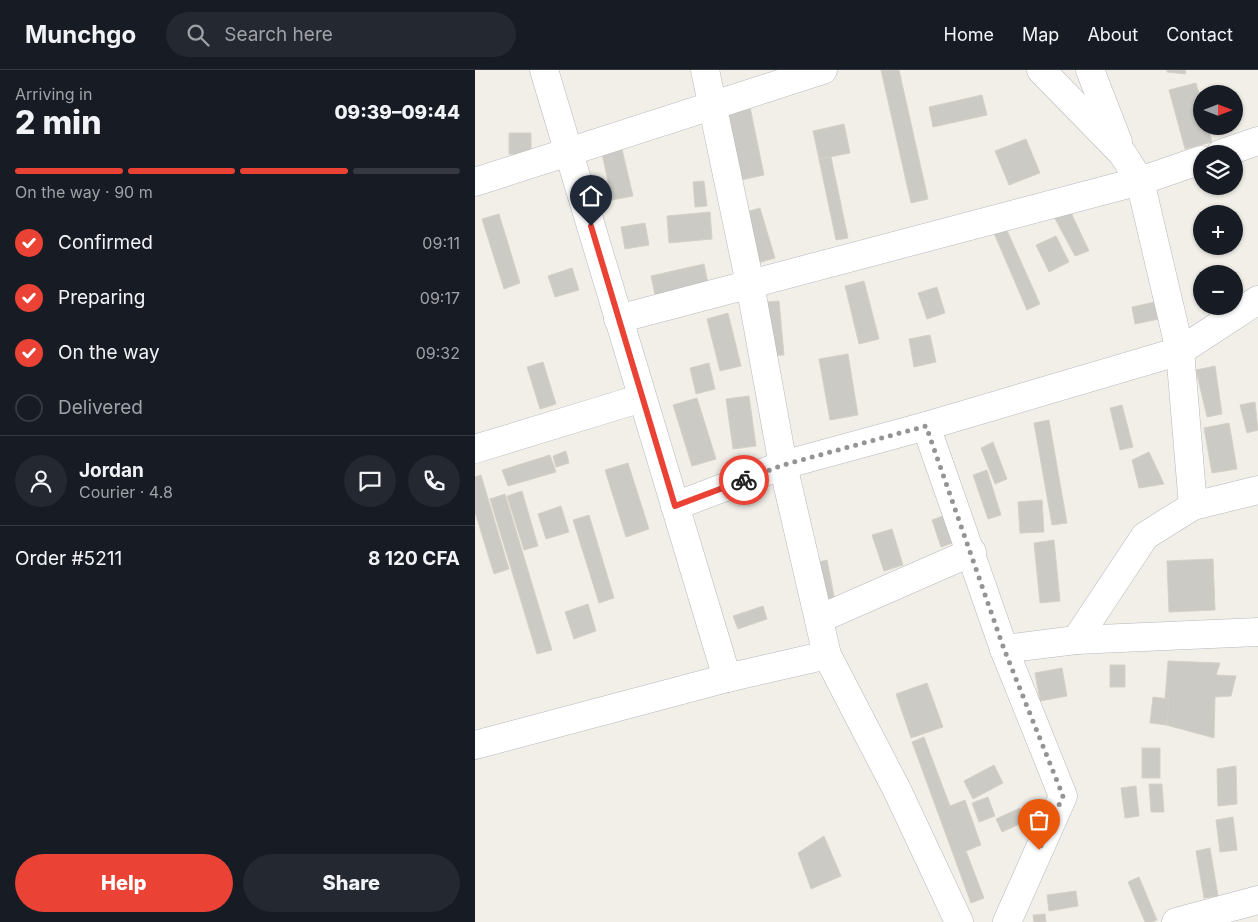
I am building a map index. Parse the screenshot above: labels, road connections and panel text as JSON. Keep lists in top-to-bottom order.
{
  "north": "right",
  "page": {
    "header": "Munchgo",
    "search": "Search here",
    "nav": [
      "Home",
      "Map",
      "About",
      "Contact"
    ],
    "heading": ["2 min", "Arriving in", "09:39–09:44"],
    "panel": [
      "Jordan",
      "Courier · 4.8",
      "Order #5211",
      "8 120 CFA"
    ],
    "map_buttons": ["+", "−"],
    "bar": "On the way · 90 m",
    "list": [
      ["Confirmed", "09:11"],
      ["Preparing", "09:17"],
      ["On the way", "09:32"],
      "Delivered"
    ],
    "buttons": ["Help", "Share"]
  }
}
